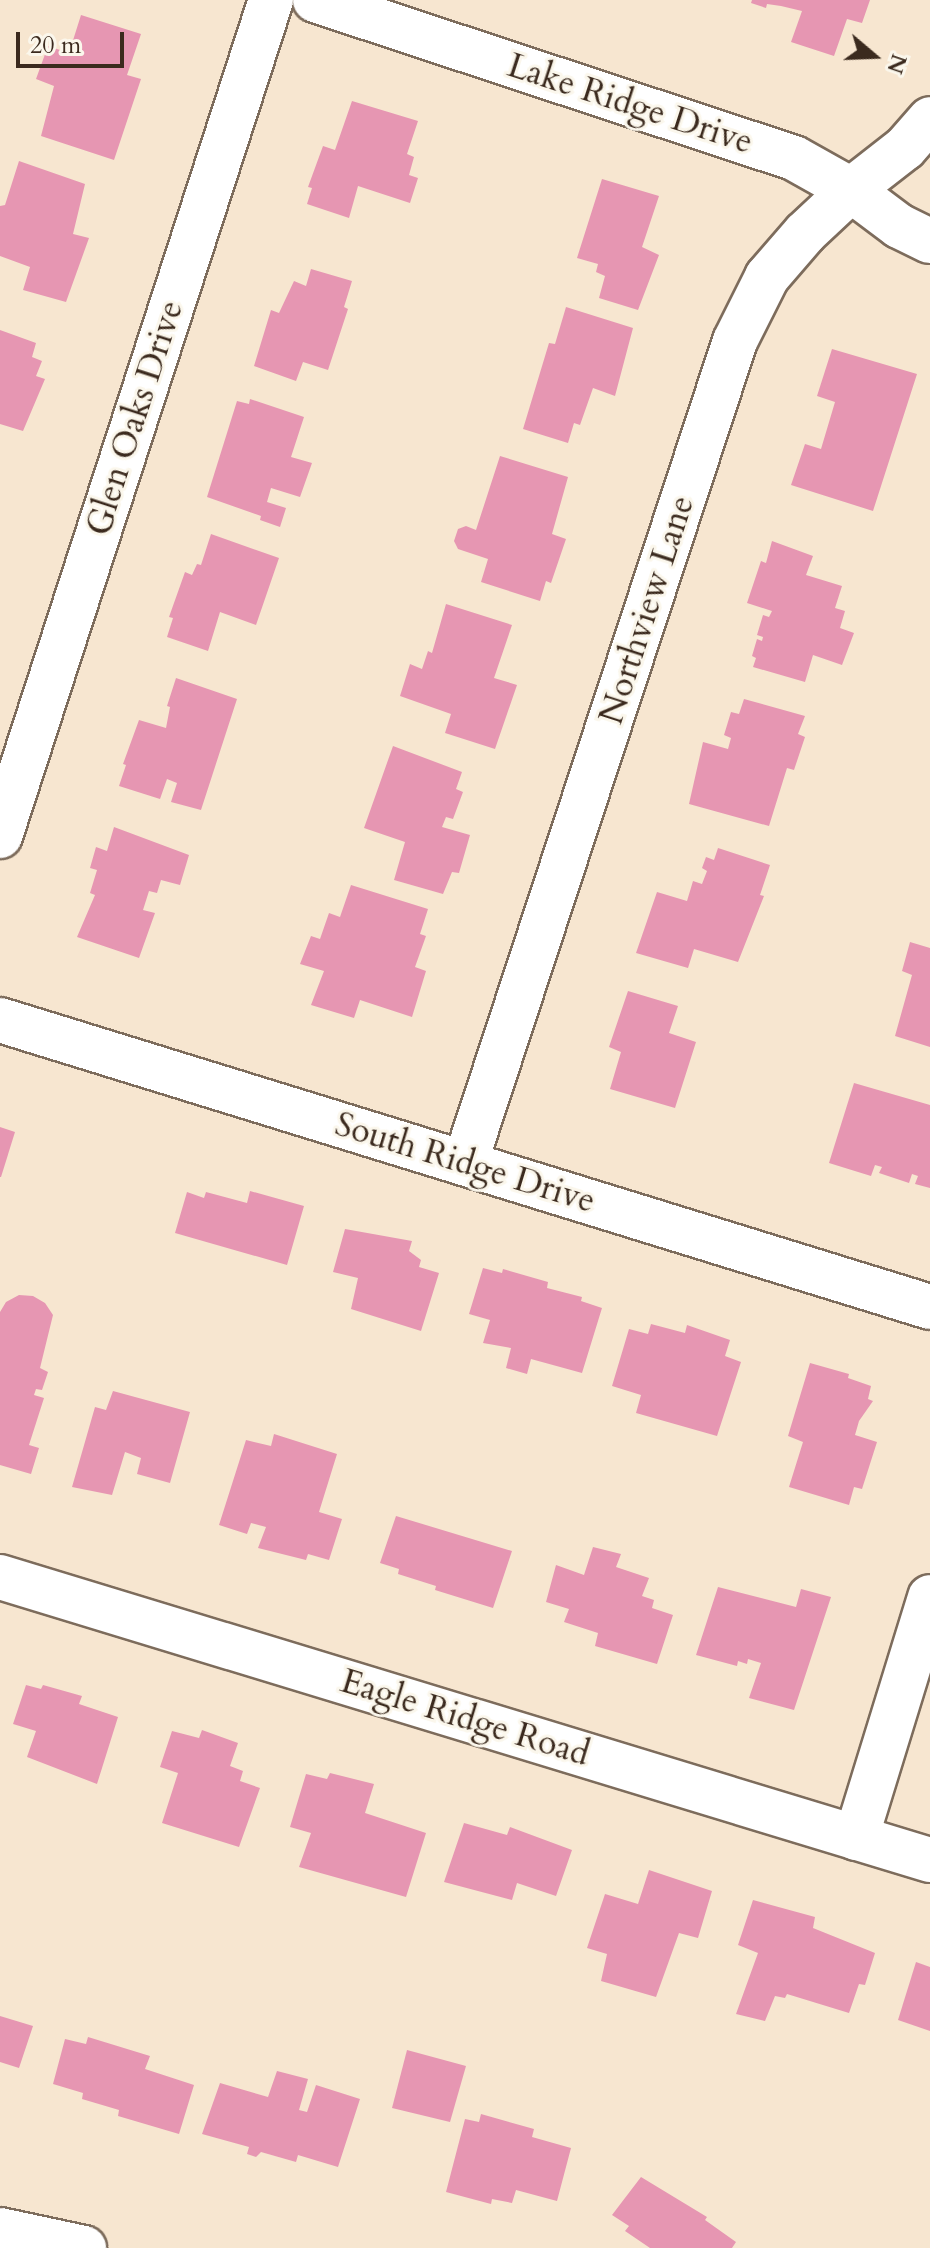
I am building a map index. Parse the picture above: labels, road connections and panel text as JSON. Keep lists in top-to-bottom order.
{
  "streets": {
    "street": [
      "Lake Ridge Drive",
      "Glen Oaks Drive",
      "Northview Lane",
      "South Ridge Drive",
      "Eagle Ridge Road"
    ]
  },
  "crossings": [
    ["Lake Ridge Drive", "Northview Lane"],
    ["Northview Lane", "South Ridge Drive"]
  ],
  "scale_bar": "20 m",
  "north": "right"
}
